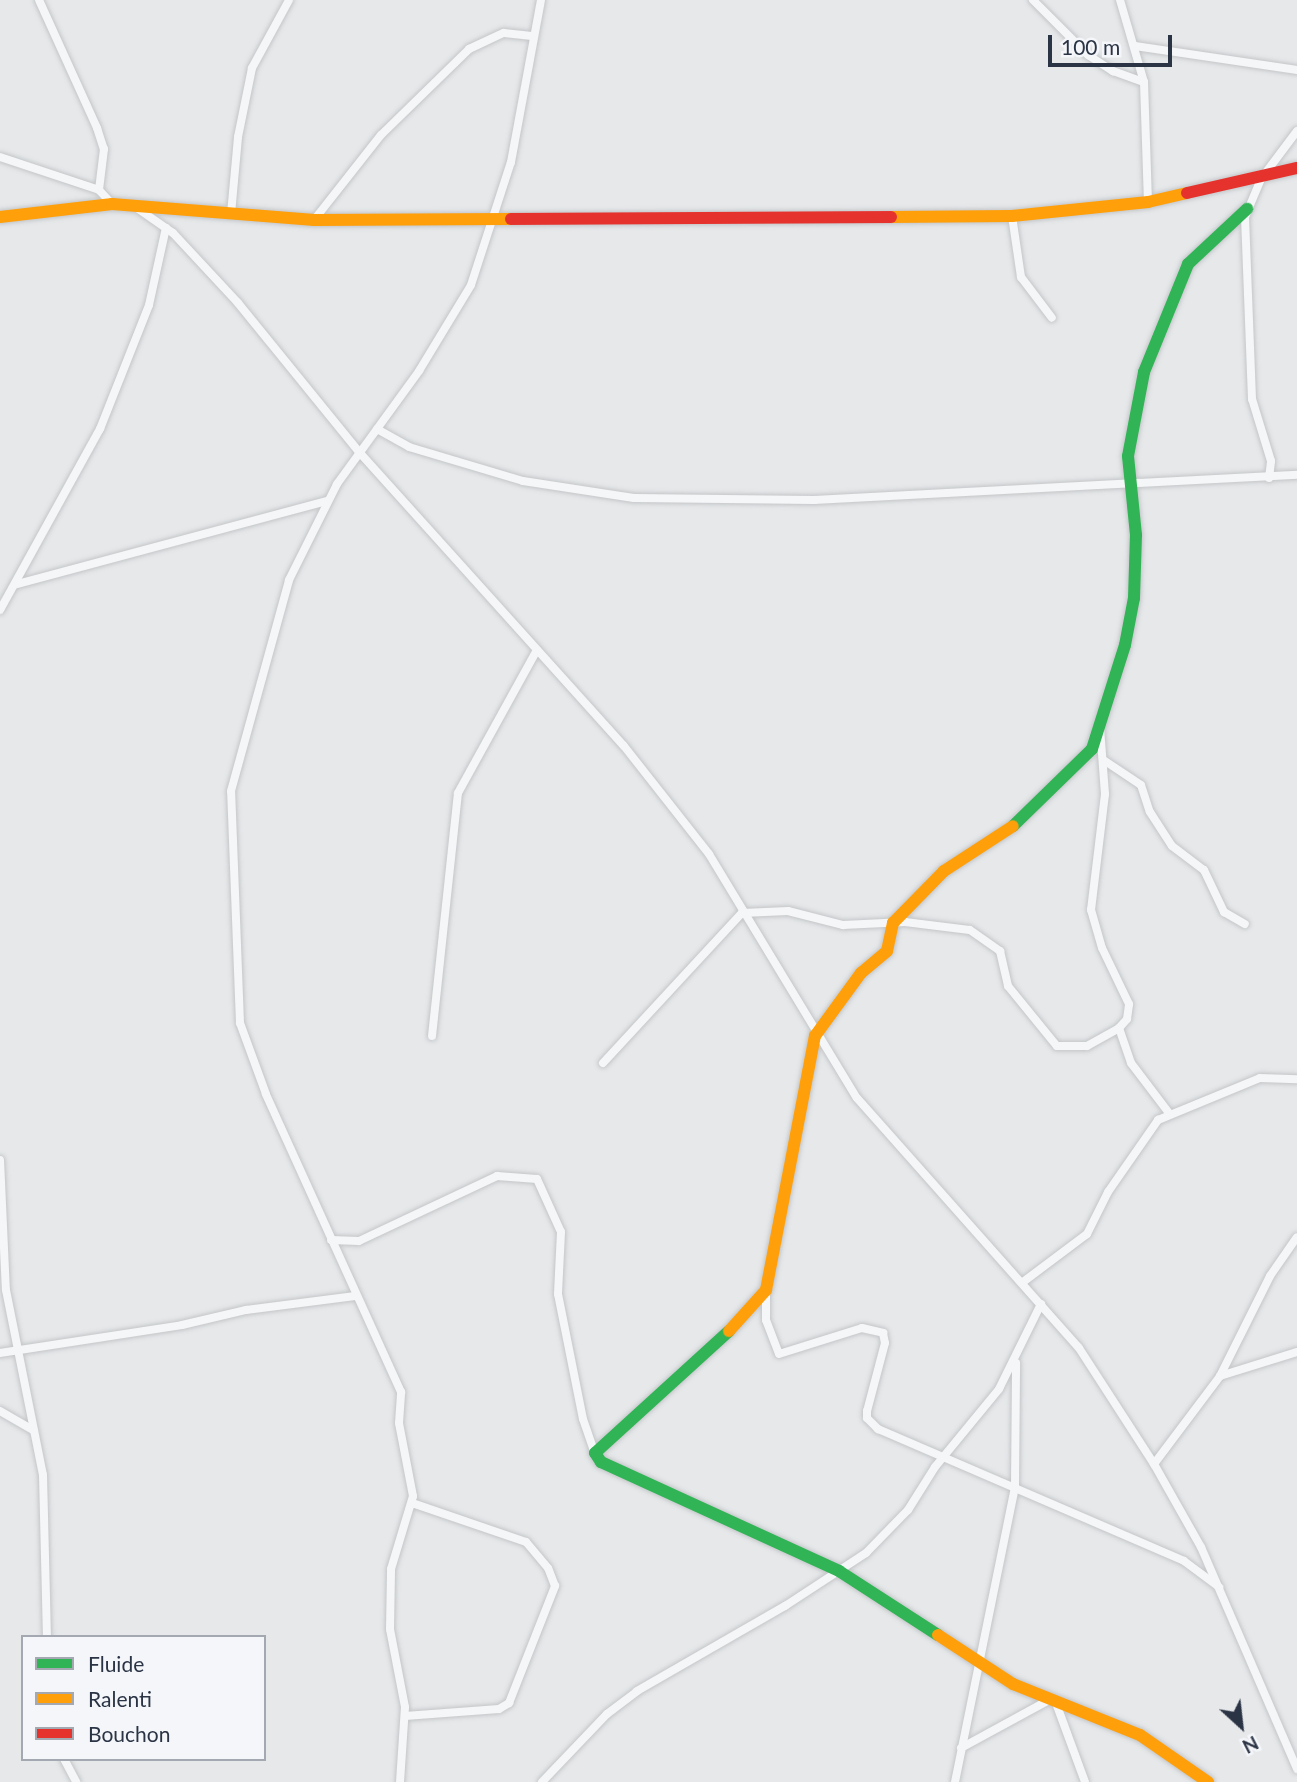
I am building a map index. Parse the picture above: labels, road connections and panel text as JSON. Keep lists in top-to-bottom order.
{
  "legend": ["Fluide", "Ralenti", "Bouchon"],
  "scale_bar": "100 m",
  "north": "bottom right"
}
